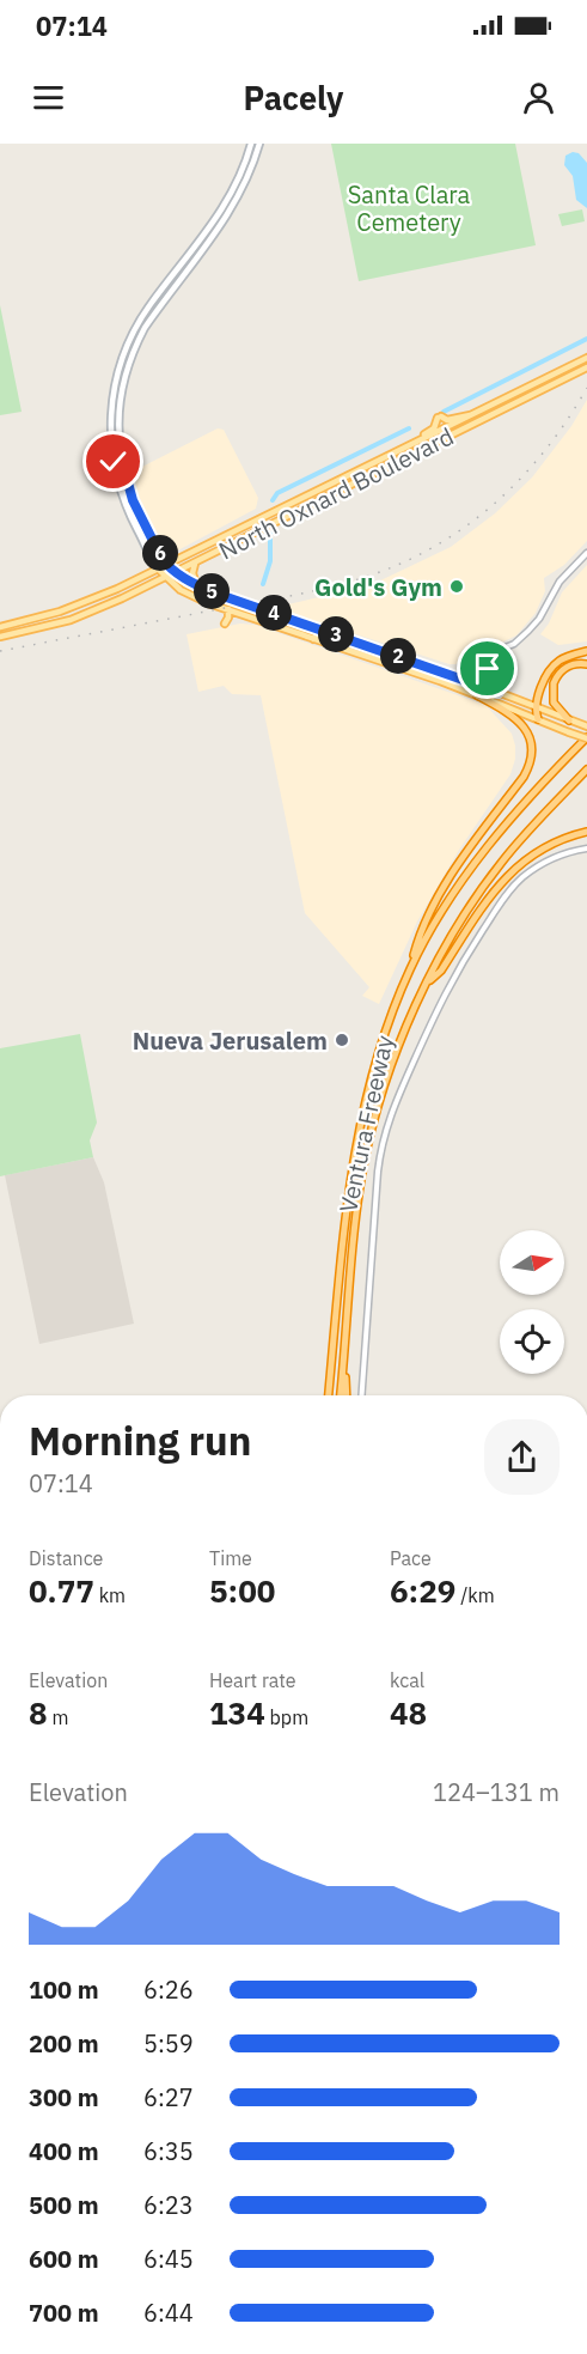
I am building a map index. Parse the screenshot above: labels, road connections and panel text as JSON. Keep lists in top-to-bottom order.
{
  "streets": {
    "highway": ["Ventura Freeway"],
    "main road": ["North Oxnard Boulevard"]
  },
  "parks": ["Santa Clara Cemetery"],
  "places": ["Gold's Gym", "Nueva Jerusalem"],
  "north": "right",
  "page": {
    "status": "07:14",
    "header": "Pacely",
    "pins": [
      "6",
      "5",
      "4",
      "3",
      "2"
    ],
    "heading": ["Morning run", "07:14"],
    "stats": [
      ["Distance", "0.77 km"],
      ["Time", "5:00"],
      ["Pace", "6:29 /km"],
      ["Elevation", "8 m"],
      ["Heart rate", "134 bpm"],
      ["kcal", "48"]
    ],
    "chart": ["Elevation", "124–131 m"],
    "list": [
      {
        "name": "100 m",
        "note": "6:26"
      },
      {
        "name": "200 m",
        "note": "5:59"
      },
      {
        "name": "300 m",
        "note": "6:27"
      },
      {
        "name": "400 m",
        "note": "6:35"
      },
      {
        "name": "500 m",
        "note": "6:23"
      },
      {
        "name": "600 m",
        "note": "6:45"
      },
      {
        "name": "700 m",
        "note": "6:44"
      }
    ]
  }
}
